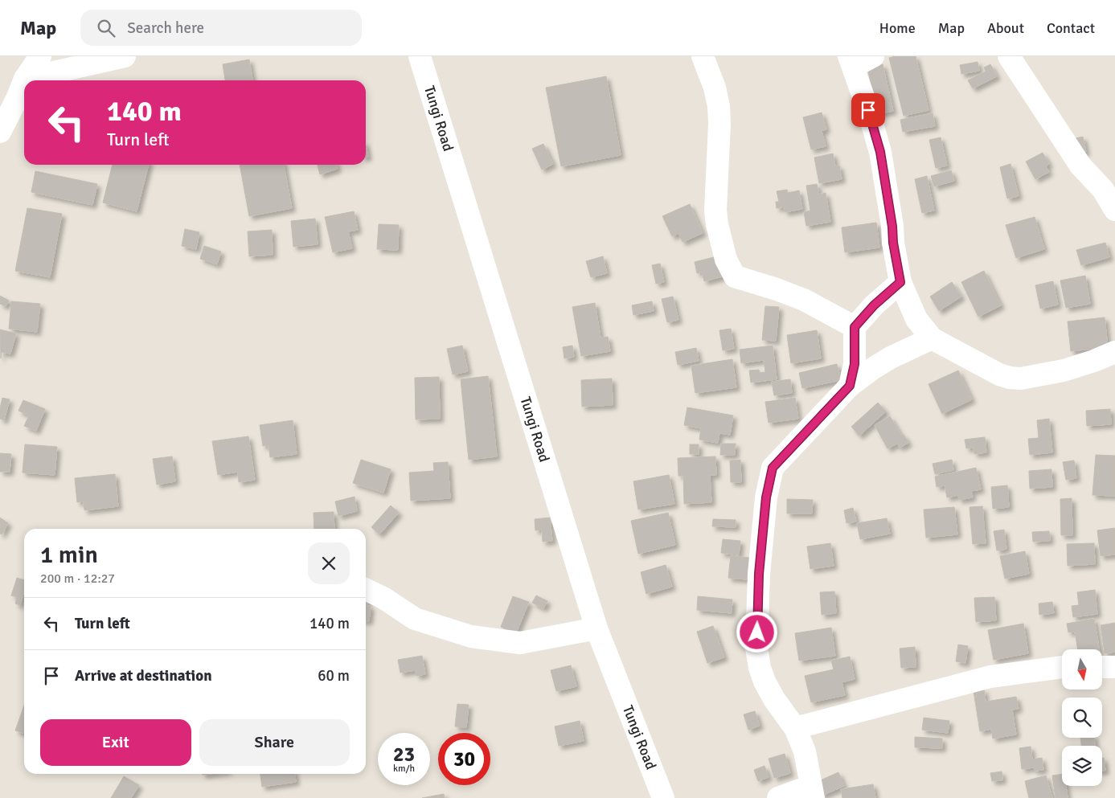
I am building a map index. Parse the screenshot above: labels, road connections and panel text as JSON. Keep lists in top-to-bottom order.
{
  "streets": {
    "street": ["Tungi Road"]
  },
  "north": "bottom",
  "page": {
    "header": "Map",
    "search": "Search here",
    "nav": [
      "Home",
      "Map",
      "About",
      "Contact"
    ],
    "turn": ["140 m", "Turn left"],
    "heading": ["1 min", "200 m · 12:27"],
    "list": [
      {
        "name": "Turn left",
        "value": "140 m"
      },
      {
        "name": "Arrive at destination",
        "value": "60 m"
      }
    ],
    "buttons": ["Exit", "Share"],
    "speed": "23 km/h",
    "limit": "30"
  }
}
